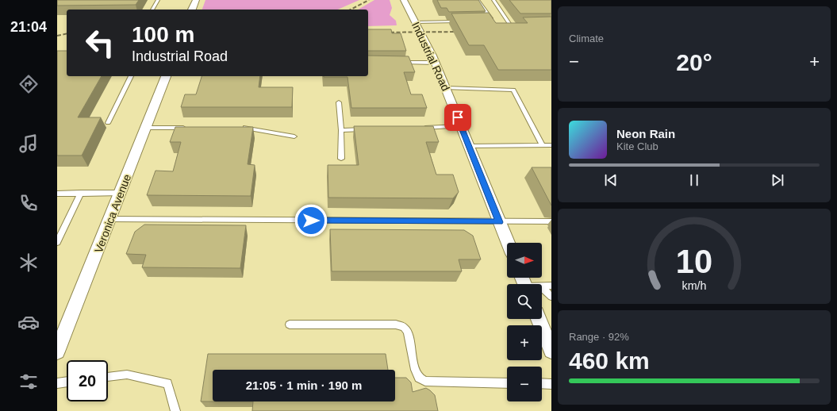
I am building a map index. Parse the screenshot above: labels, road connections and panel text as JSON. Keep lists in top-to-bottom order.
{
  "streets": {
    "street": ["Industrial Road", "Veronica Avenue"]
  },
  "north": "right",
  "page": {
    "tabs": "21:04",
    "tile": [
      "Climate",
      ["Range · 92%", "460 km"]
    ],
    "turn": ["100 m", "Industrial Road"],
    "heat": ["−", "20°", "+"],
    "song": ["Neon Rain", "Kite Club"],
    "map_buttons": ["+", "−"],
    "limit": "20",
    "trip": "21:05 · 1 min · 190 m",
    "gauge": ["10", "km/h"]
  }
}
